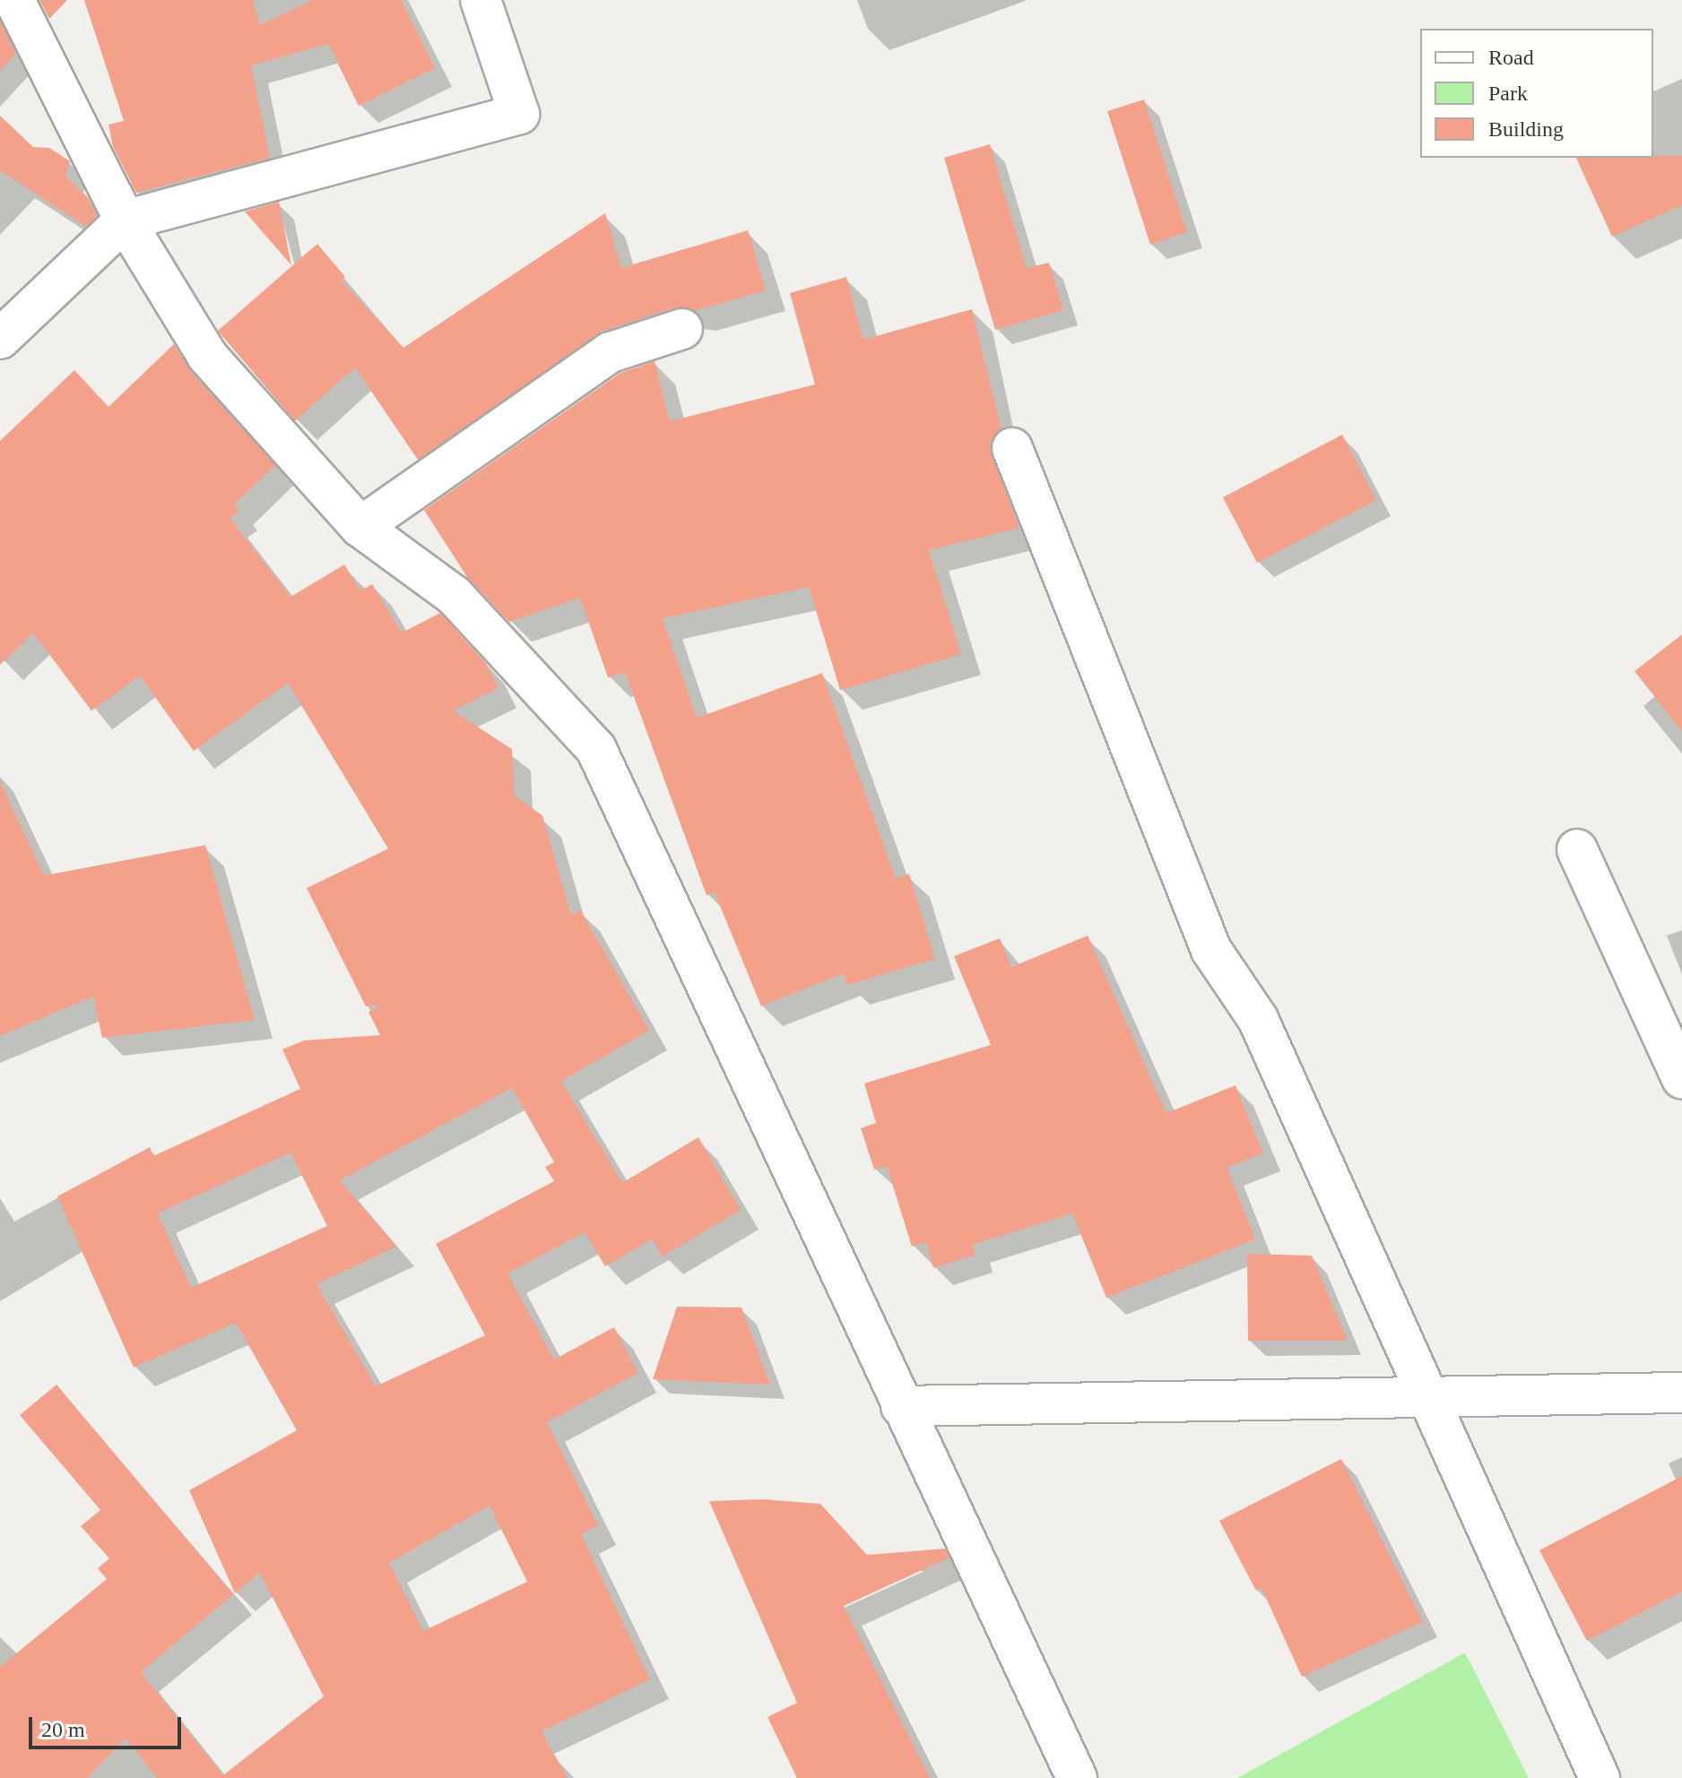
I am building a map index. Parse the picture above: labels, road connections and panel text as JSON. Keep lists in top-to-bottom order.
{
  "legend": ["Road", "Park", "Building"],
  "scale_bar": "20 m"
}
